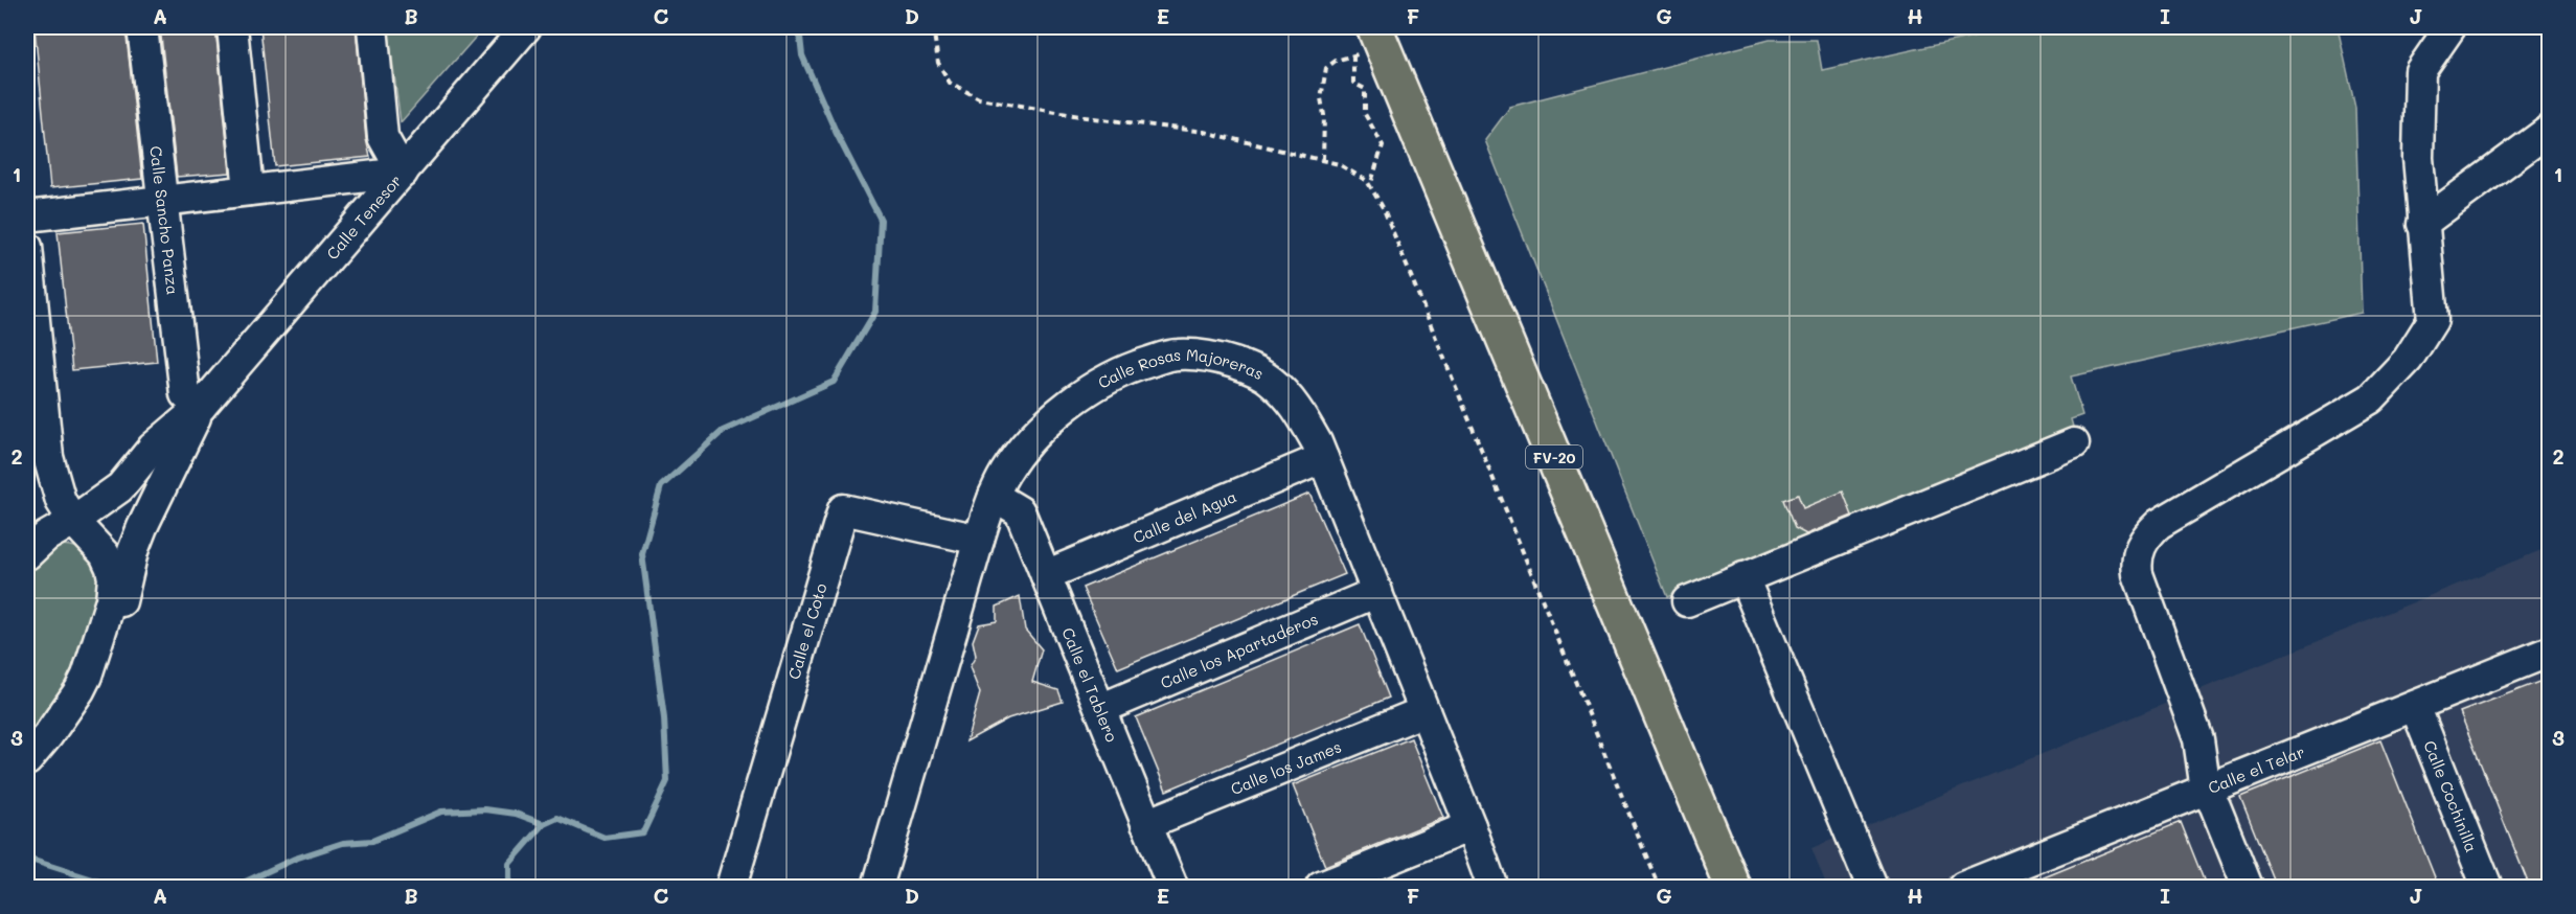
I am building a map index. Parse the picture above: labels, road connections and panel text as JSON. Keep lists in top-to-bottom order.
{
  "streets": {
    "main road": ["FV-20"],
    "street": [
      "Calle Tenesor",
      "Calle Sancho Panza",
      "Calle Rosas Majoreras",
      "Calle del Agua",
      "Calle el Coto",
      "Calle los Apartaderos",
      "Calle el Tablero",
      "Calle los James",
      "Calle el Telar",
      "Calle Cochinilla"
    ]
  },
  "crossings": [
    ["Calle Tenesor", "Calle Sancho Panza"],
    ["Calle Rosas Majoreras", "Calle del Agua"],
    ["Calle Rosas Majoreras", "Calle el Coto"],
    ["Calle Rosas Majoreras", "Calle los Apartaderos"],
    ["Calle Rosas Majoreras", "Calle el Tablero"],
    ["Calle Rosas Majoreras", "Calle los James"],
    ["Calle del Agua", "Calle el Tablero"],
    ["Calle los Apartaderos", "Calle el Tablero"],
    ["Calle el Tablero", "Calle los James"],
    ["Calle el Telar", "Calle Cochinilla"]
  ],
  "grid": {
    "columns": [
      "A",
      "B",
      "C",
      "D",
      "E",
      "F",
      "G",
      "H",
      "I",
      "J"
    ],
    "rows": ["1", "2", "3"]
  }
}
